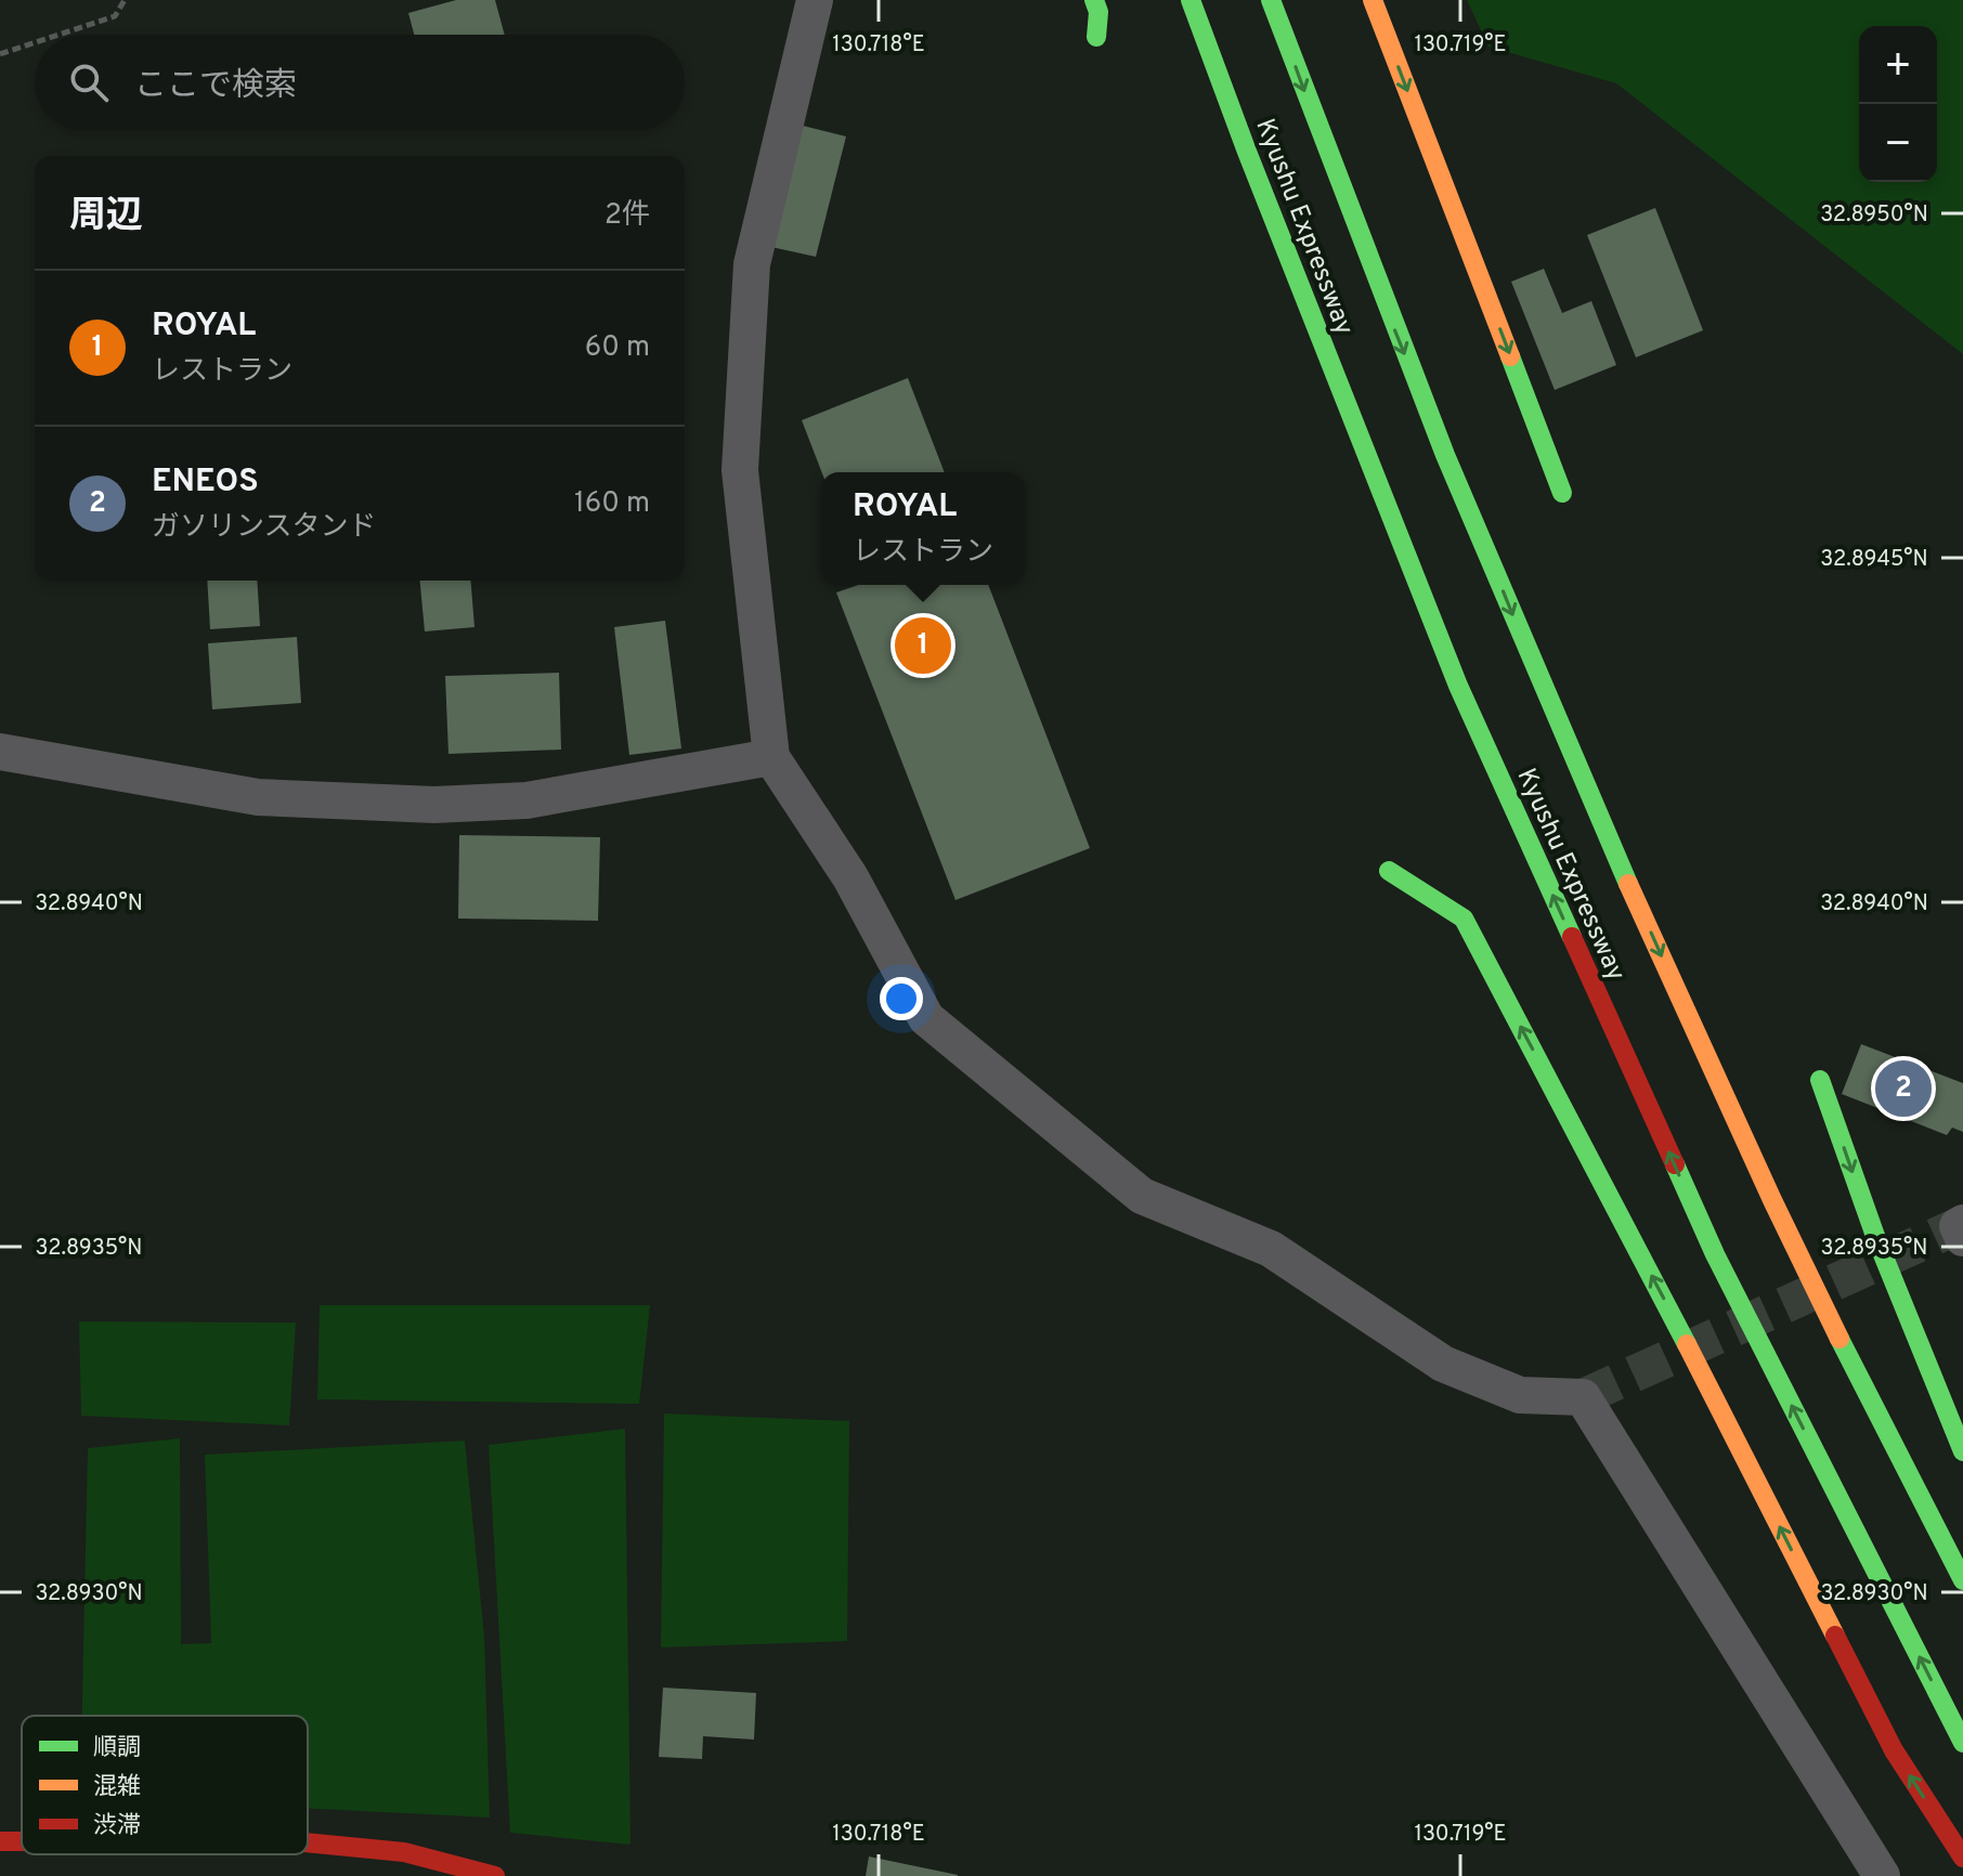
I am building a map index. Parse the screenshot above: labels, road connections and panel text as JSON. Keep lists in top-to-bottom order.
{
  "streets": {
    "main road": ["Kyushu Expressway"]
  },
  "legend": ["順調", "混雑", "渋滞"],
  "page": {
    "map_buttons": ["+", "−"],
    "search": "ここで検索",
    "heading": ["周辺", "2件"],
    "list": [
      {
        "mark": "1",
        "name": "ROYAL",
        "note": "レストラン",
        "value": "60 m"
      },
      {
        "mark": "2",
        "name": "ENEOS",
        "note": "ガソリンスタンド",
        "value": "160 m"
      }
    ],
    "popup": ["ROYAL", "レストラン"],
    "pins": ["1", "2"]
  },
  "coordinates": [
    "130.718°E",
    "130.719°E",
    "32.8950°N",
    "32.8945°N",
    "32.8940°N",
    "32.8935°N",
    "32.8930°N"
  ]
}
